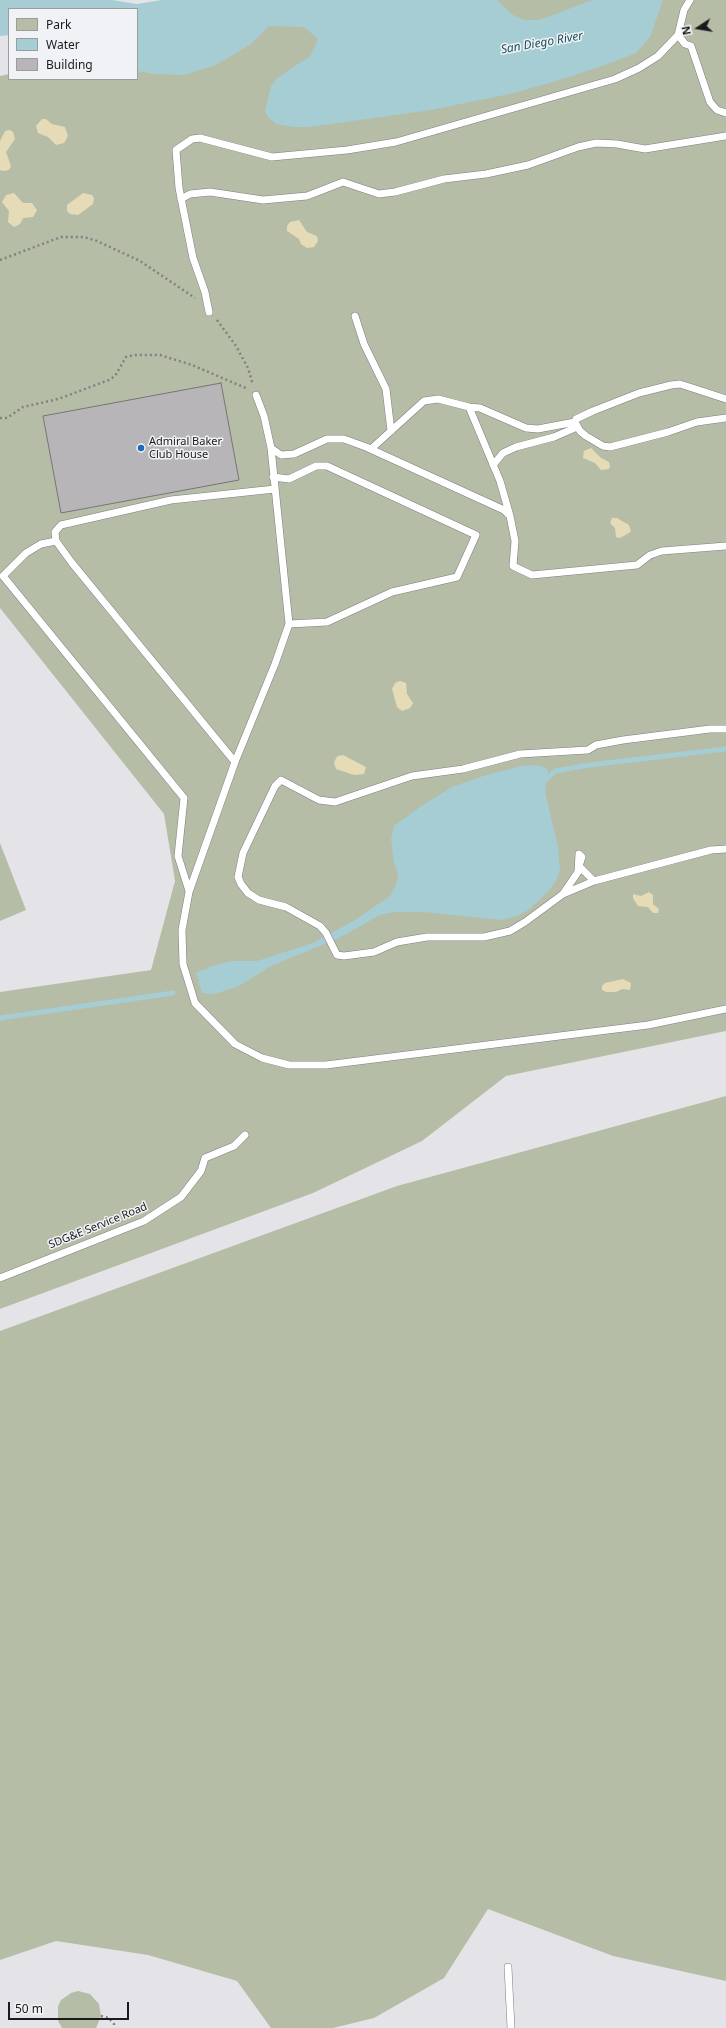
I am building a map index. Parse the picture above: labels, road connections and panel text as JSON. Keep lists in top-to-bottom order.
{
  "streets": {
    "lane": ["SDG&E Service Road"]
  },
  "water": ["San Diego River"],
  "places": ["Admiral Baker Club House"],
  "legend": ["Park", "Water", "Building"],
  "scale_bar": "50 m",
  "north": "left"
}
